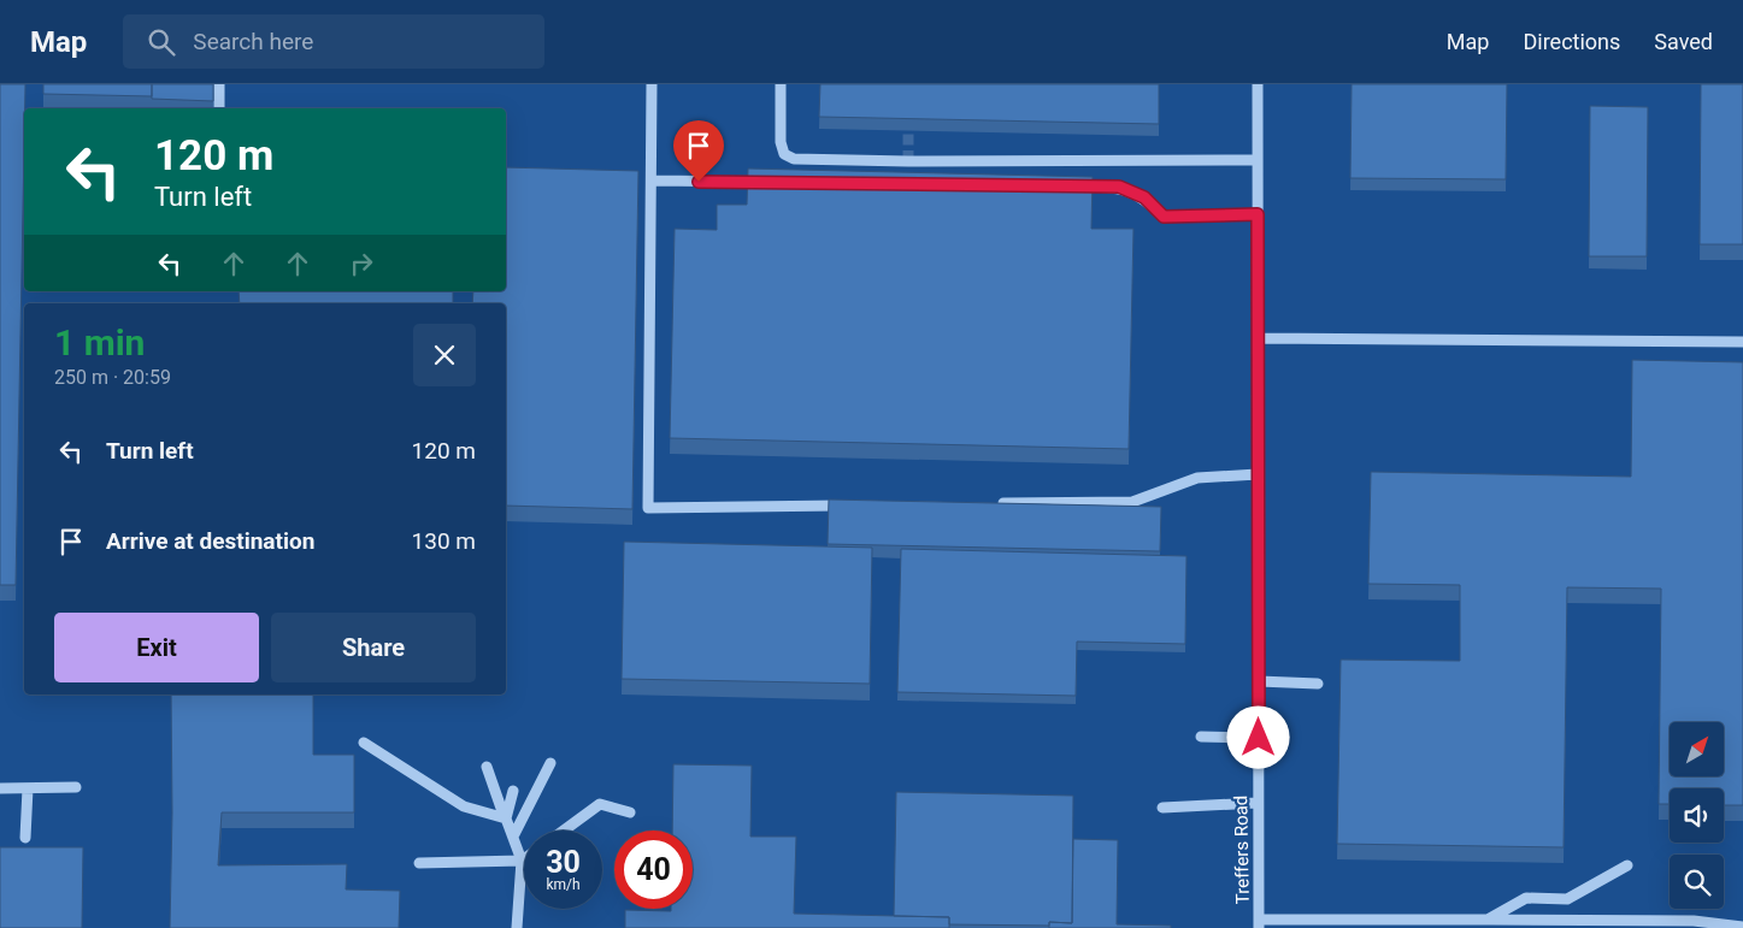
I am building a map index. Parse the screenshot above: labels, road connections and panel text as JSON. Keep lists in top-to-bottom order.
{
  "streets": {
    "street": ["Treffers Road"]
  },
  "north": "top right",
  "page": {
    "header": "Map",
    "search": "Search here",
    "nav": ["Map", "Directions", "Saved"],
    "turn": ["120 m", "Turn left"],
    "heading": ["1 min", "250 m · 20:59"],
    "list": [
      {
        "name": "Turn left",
        "value": "120 m"
      },
      {
        "name": "Arrive at destination",
        "value": "130 m"
      }
    ],
    "buttons": ["Exit", "Share"],
    "speed": "30 km/h",
    "limit": "40"
  }
}
